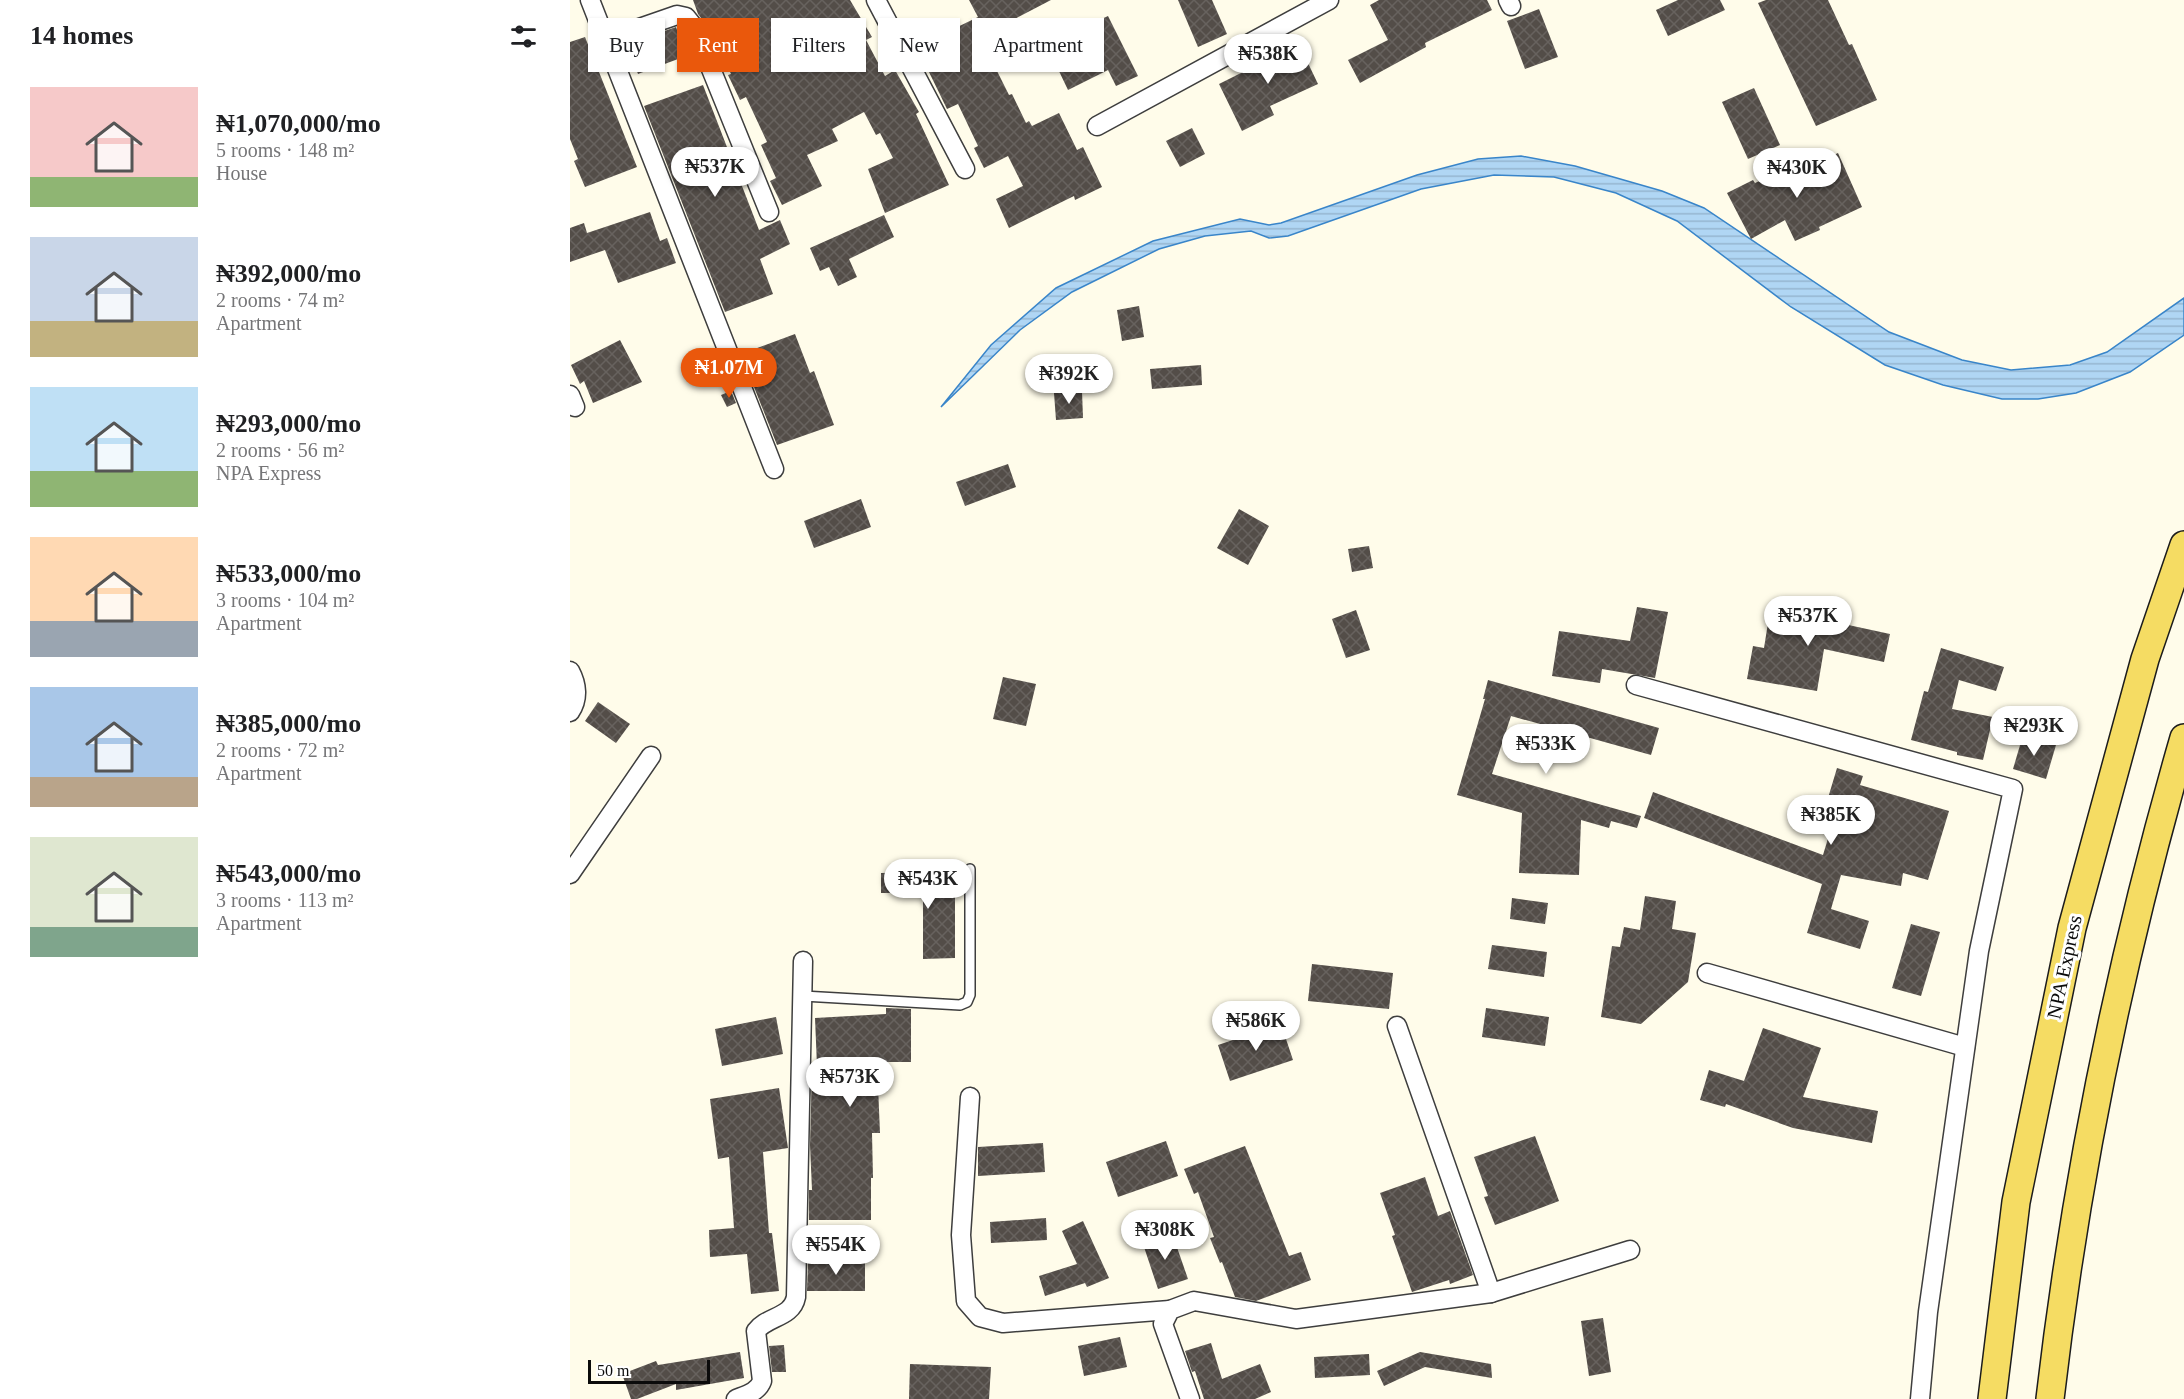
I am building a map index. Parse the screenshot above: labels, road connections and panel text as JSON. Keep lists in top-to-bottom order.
{
  "streets": {
    "main road": ["NPA Express"]
  },
  "scale_bar": "50 m",
  "page": {
    "heading": "14 homes",
    "chip": [
      "Buy",
      "Rent",
      "Filters",
      "New",
      "Apartment"
    ],
    "price": [
      "₦538K",
      "₦537K",
      "₦430K",
      "₦1.07M",
      "₦392K",
      "₦537K",
      "₦293K",
      "₦533K",
      "₦385K",
      "₦543K",
      "₦586K",
      "₦573K",
      "₦308K",
      "₦554K"
    ],
    "list": [
      {
        "name": "₦1,070,000/mo",
        "note": "5 rooms · 148 m² · House"
      },
      {
        "name": "₦392,000/mo",
        "note": "2 rooms · 74 m² · Apartment"
      },
      {
        "name": "₦293,000/mo",
        "note": "2 rooms · 56 m² · NPA Express"
      },
      {
        "name": "₦533,000/mo",
        "note": "3 rooms · 104 m² · Apartment"
      },
      {
        "name": "₦385,000/mo",
        "note": "2 rooms · 72 m² · Apartment"
      },
      {
        "name": "₦543,000/mo",
        "note": "3 rooms · 113 m² · Apartment"
      }
    ],
    "scale": "50 m"
  }
}
